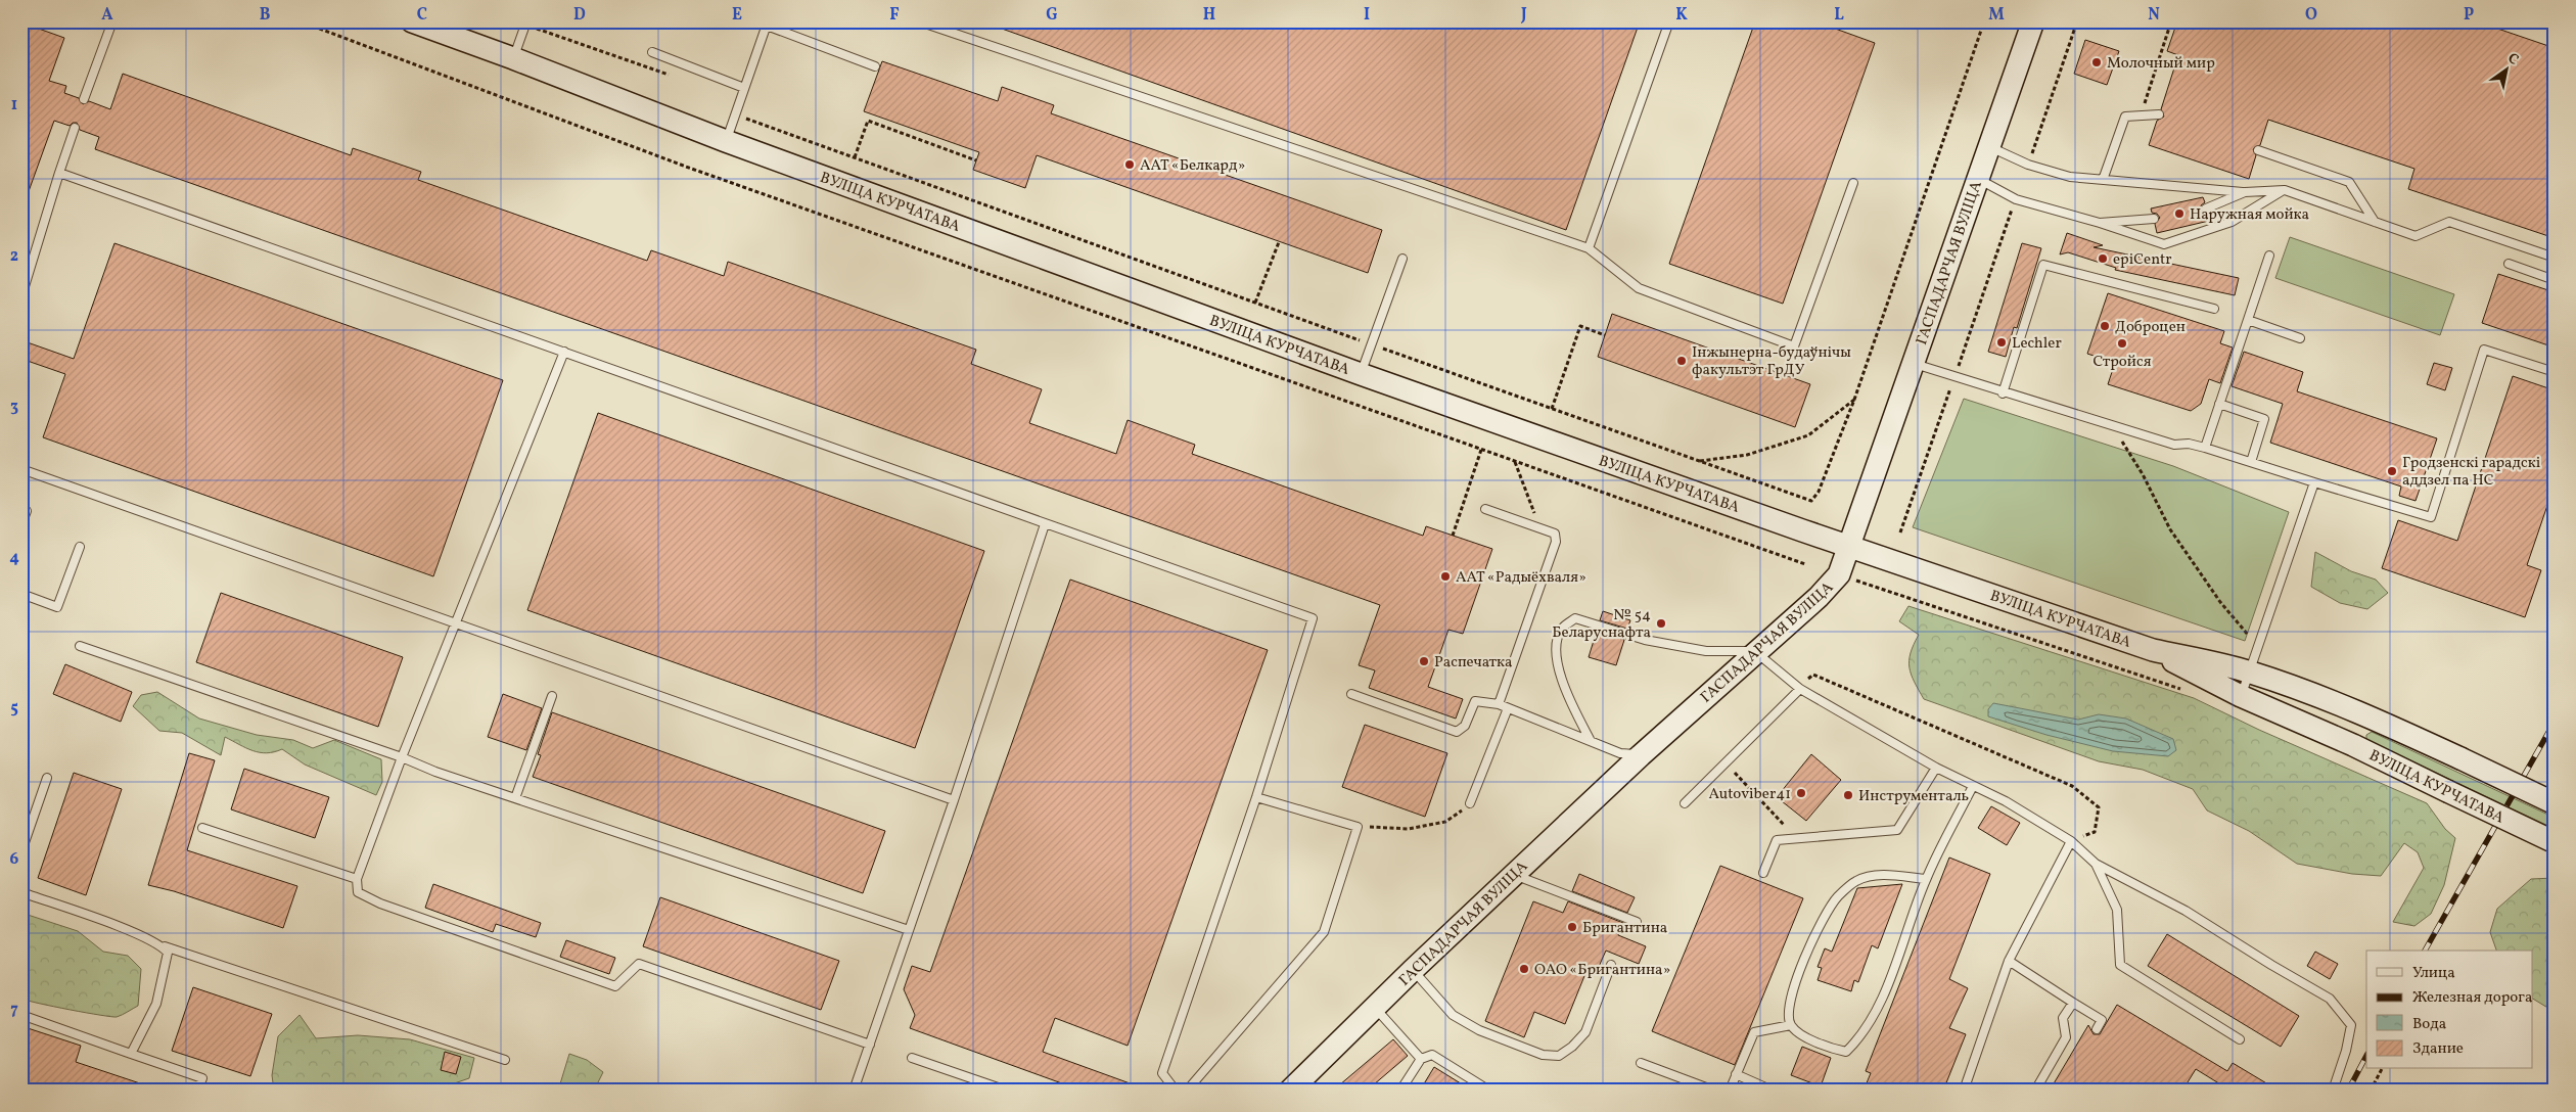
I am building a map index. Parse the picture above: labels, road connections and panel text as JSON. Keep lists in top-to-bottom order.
{
  "streets": {
    "main road": ["ВУЛІЦА КУРЧАТАВА", "ГАСПАДАРЧАЯ ВУЛІЦА"]
  },
  "crossings": [
    ["ВУЛІЦА КУРЧАТАВА", "ГАСПАДАРЧАЯ ВУЛІЦА"]
  ],
  "places": [
    "Молочный мир",
    "ААТ «Белкард»",
    "Наружная мойка",
    "epiCentr",
    "Доброцен",
    "Lechler",
    "Стройся",
    "Інжынерна-будаўнічы факультэт ГрДУ",
    "Гродзенскі гарадскі аддзел па НС",
    "ААТ «Радыёхваля»",
    "№ 54 Беларуснафта",
    "Распечатка",
    "Autoviber41",
    "Инструменталь",
    "Бригантина",
    "ОАО «Бригантина»"
  ],
  "legend": [
    "Улица",
    "Железная дорога",
    "Вода",
    "Здание"
  ],
  "north": "top right",
  "grid": {
    "columns": [
      "A",
      "B",
      "C",
      "D",
      "E",
      "F",
      "G",
      "H",
      "I",
      "J",
      "K",
      "L",
      "M",
      "N",
      "O",
      "P"
    ],
    "rows": [
      "1",
      "2",
      "3",
      "4",
      "5",
      "6",
      "7"
    ]
  }
}
